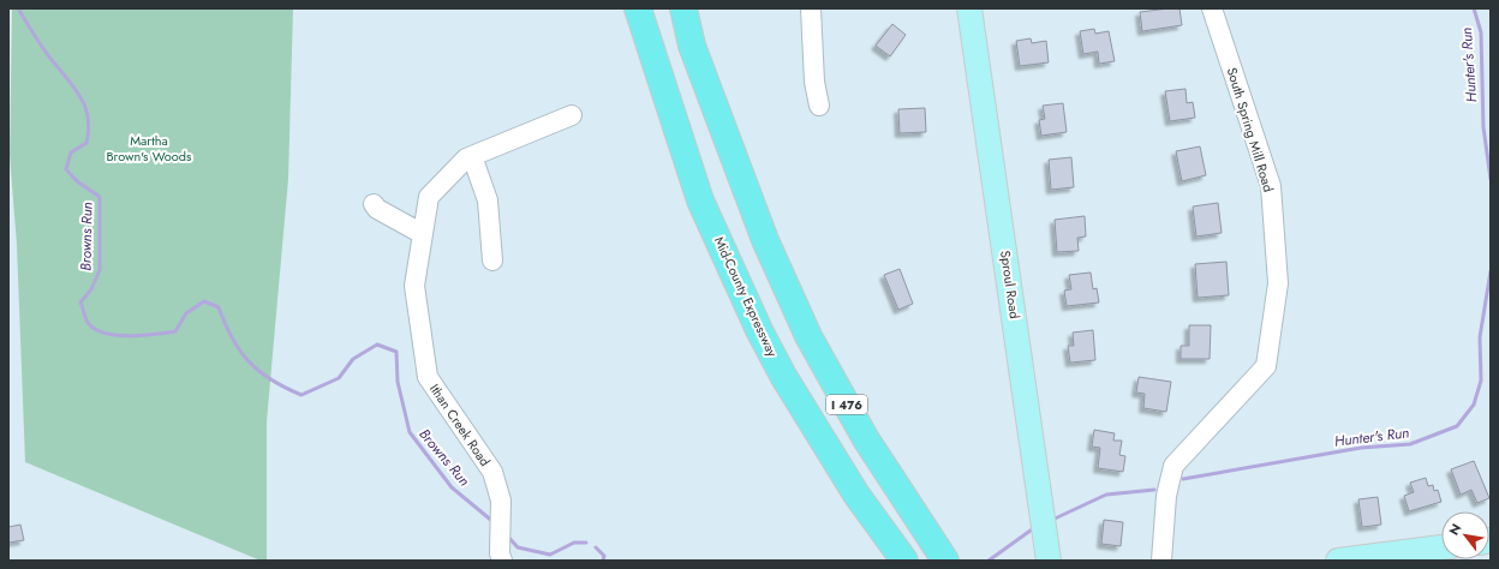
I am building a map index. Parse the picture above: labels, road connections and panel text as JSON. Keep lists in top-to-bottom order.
{
  "streets": {
    "highway": ["Mid-County Expressway", "I 476"],
    "main road": ["Sproul Road"],
    "street": ["South Spring Mill Road", "Ithan Creek Road"]
  },
  "water": ["Hunter's Run", "Browns Run"],
  "parks": ["Martha Brown's Woods"],
  "north": "top left"
}
